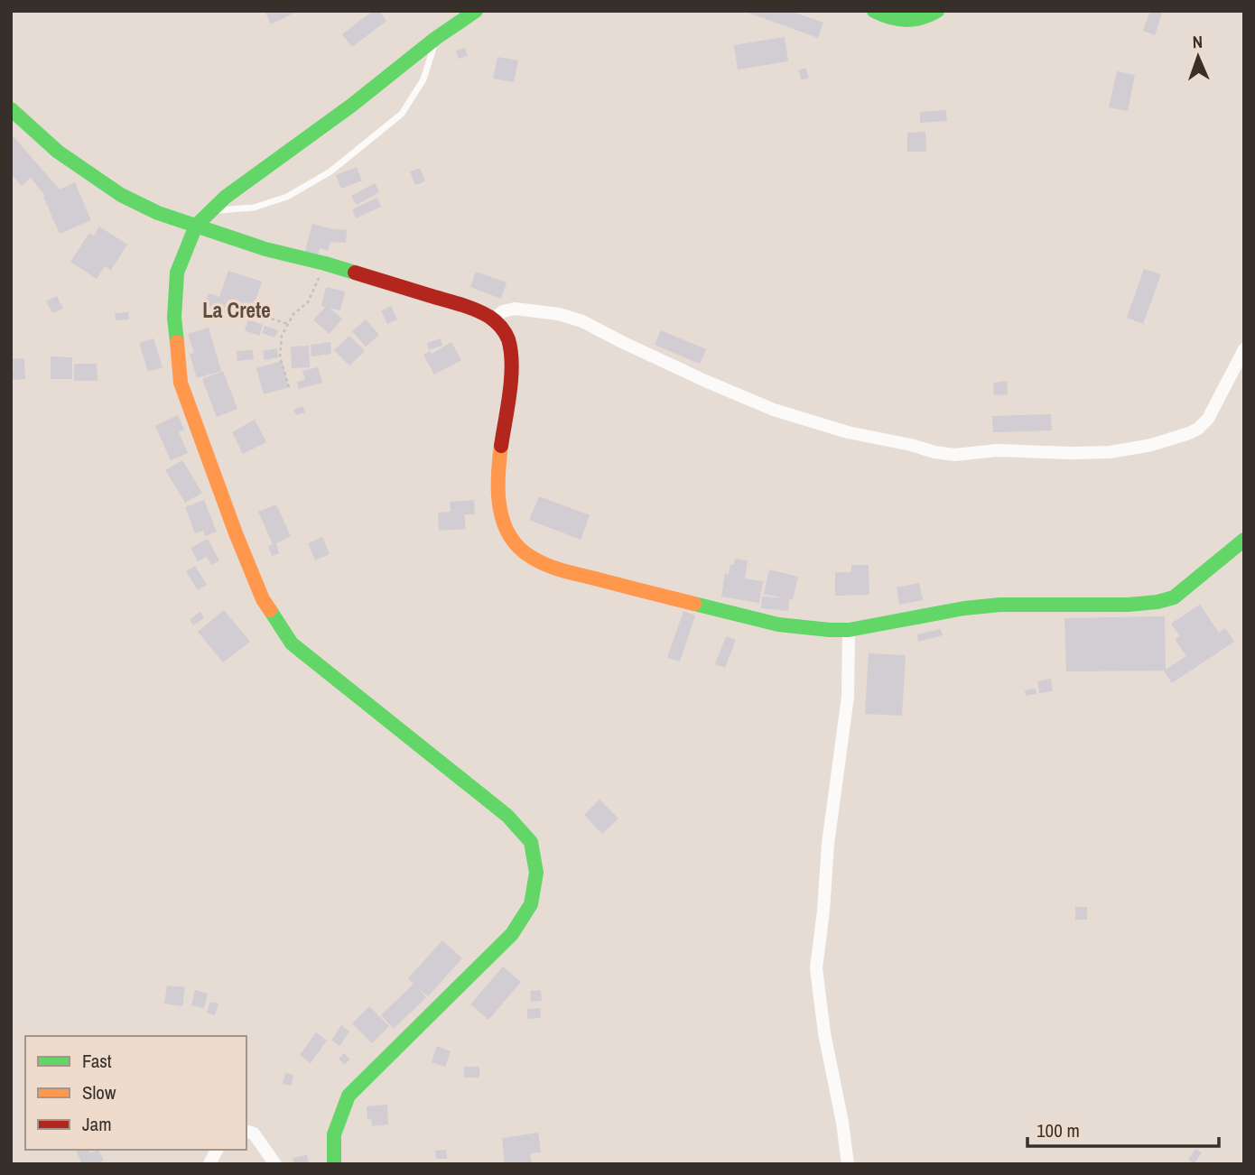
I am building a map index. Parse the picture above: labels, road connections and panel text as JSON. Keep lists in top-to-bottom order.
{
  "districts": ["La Crete"],
  "legend": ["Fast", "Slow", "Jam"],
  "scale_bar": "100 m",
  "north": "top"
}
